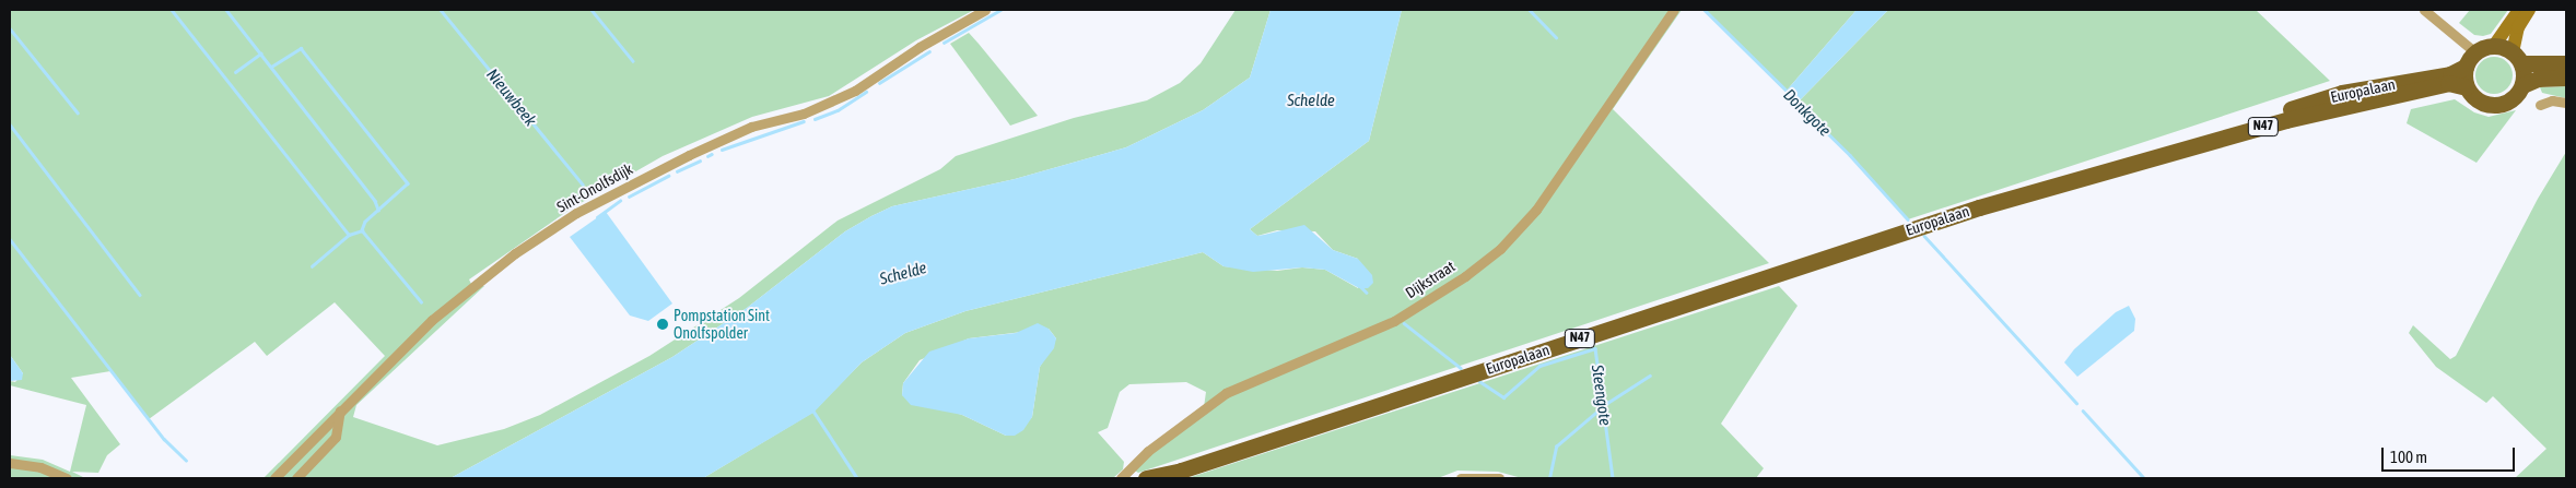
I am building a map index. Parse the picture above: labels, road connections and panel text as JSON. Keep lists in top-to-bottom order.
{
  "streets": {
    "main road": ["Europalaan", "N47"],
    "street": ["Sint-Onolfsdijk", "Dijkstraat"]
  },
  "crossings": [
    ["Europalaan", "N47"]
  ],
  "water": [
    "Nieuwbeek",
    "Schelde",
    "Donkgote",
    "Steengote"
  ],
  "places": ["Pompstation Sint Onolfspolder"],
  "scale_bar": "100 m"
}
